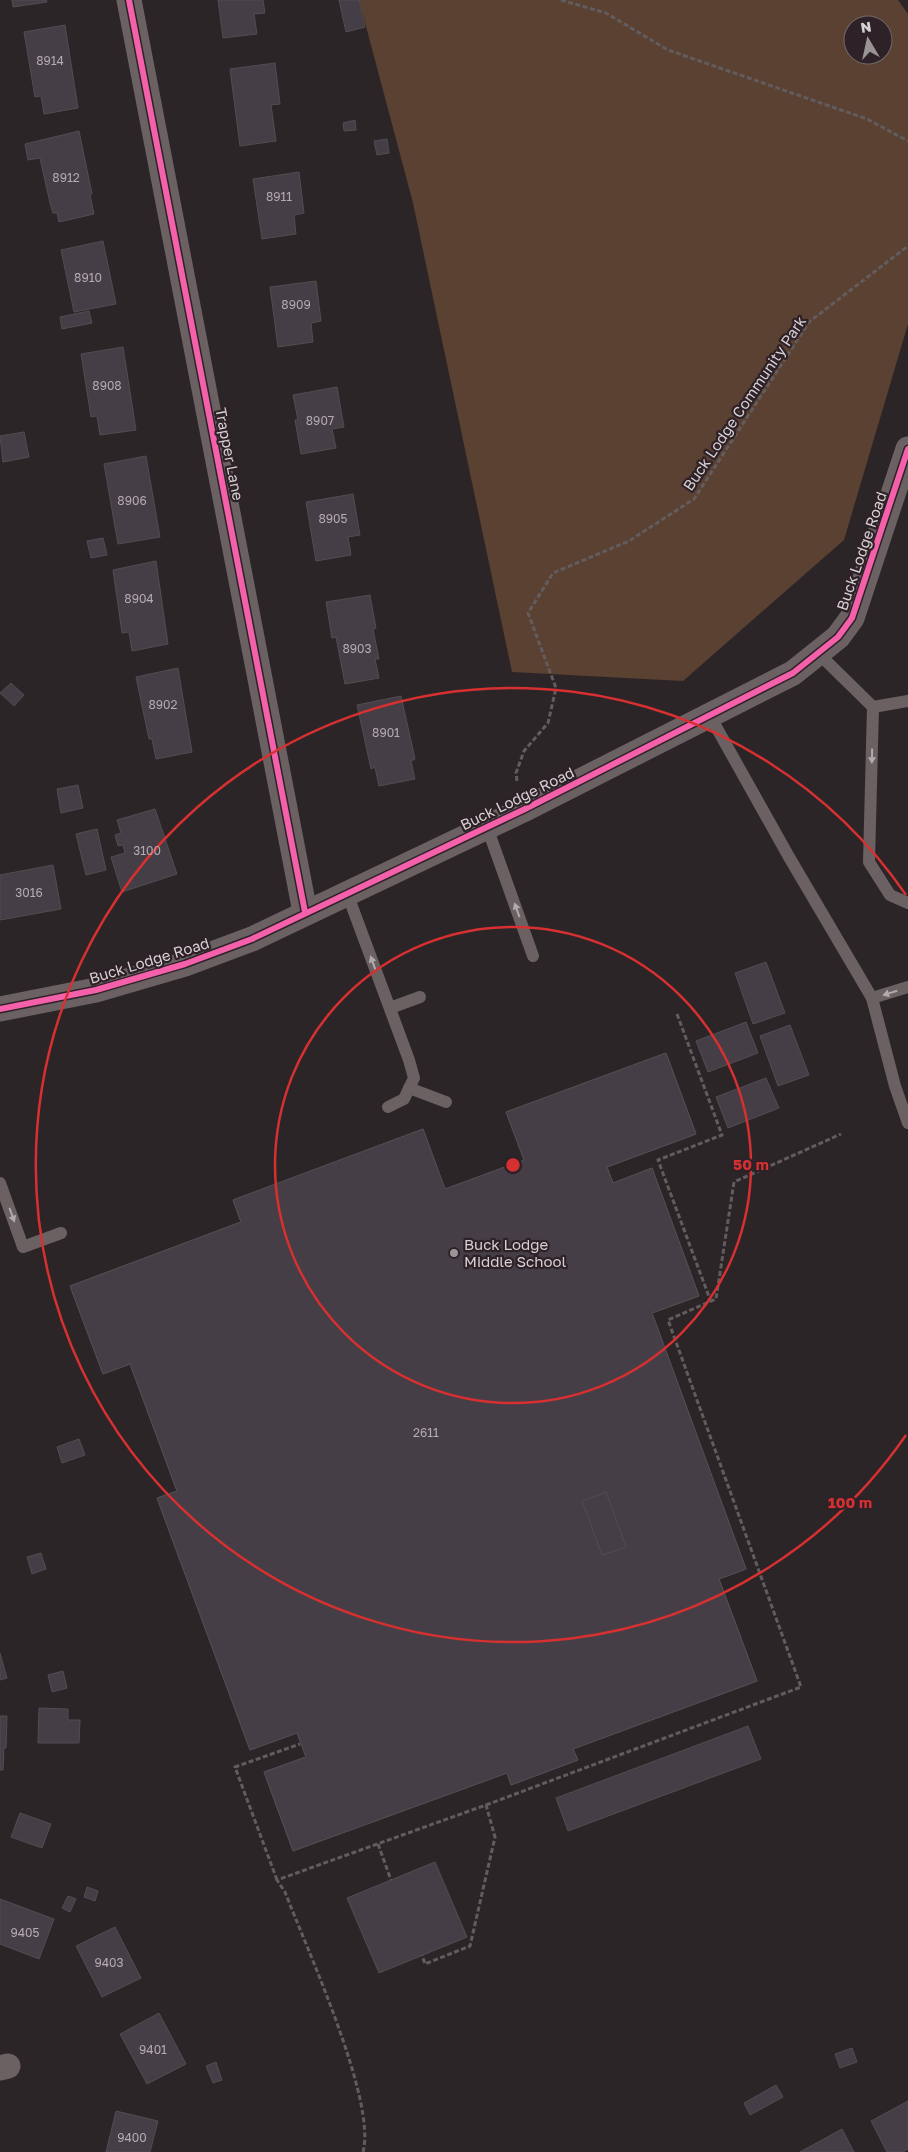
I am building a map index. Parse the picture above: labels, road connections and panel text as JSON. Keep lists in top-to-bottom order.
{
  "streets": {
    "street": ["Trapper Lane", "Buck Lodge Road"],
    "path": ["Buck Lodge Community Park"]
  },
  "crossings": [
    ["Buck Lodge Community Park", "Buck Lodge Road"],
    ["Trapper Lane", "Buck Lodge Road"]
  ],
  "places": ["Buck Lodge Middle School"],
  "house_numbers": [
    "8914",
    "8912",
    "8911",
    "8910",
    "8909",
    "8908",
    "8907",
    "8906",
    "8905",
    "8904",
    "8903",
    "8902",
    "8901",
    "3100",
    "3016",
    "2611",
    "9405",
    "9403",
    "9401",
    "9400"
  ],
  "north": "top",
  "rings": ["50 m", "100 m"]
}
